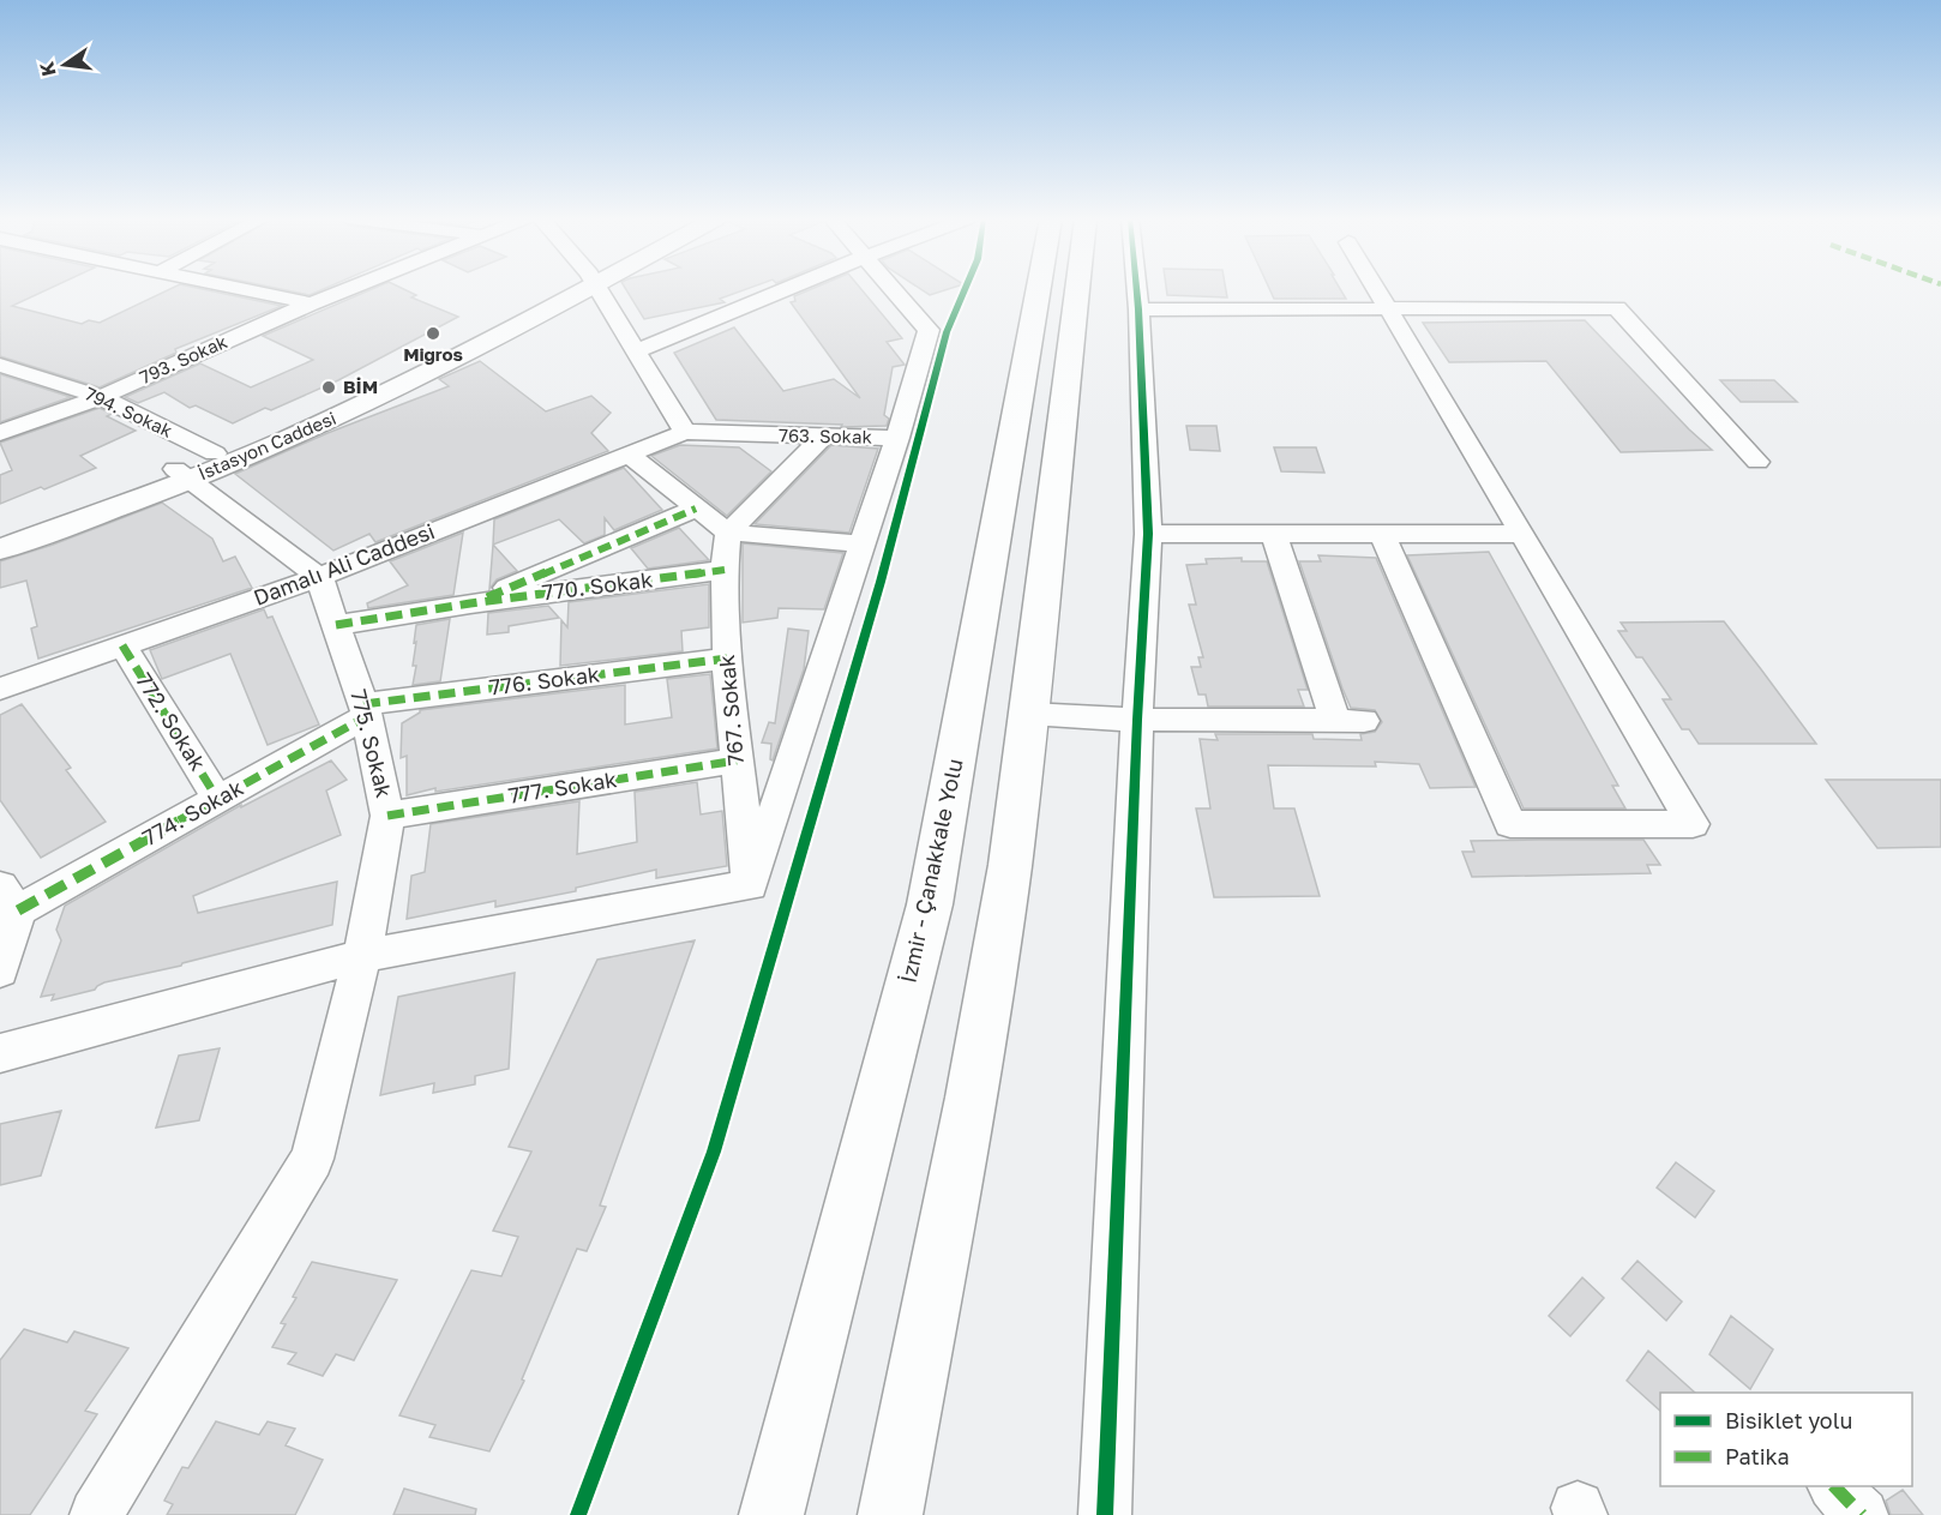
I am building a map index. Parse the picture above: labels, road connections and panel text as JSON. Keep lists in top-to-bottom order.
{
  "streets": {
    "main road": ["İstasyon Caddesi", "İzmir - Çanakkale Yolu"],
    "street": [
      "793. Sokak",
      "794. Sokak",
      "763. Sokak",
      "Damalı Ali Caddesi",
      "770. Sokak",
      "776. Sokak",
      "767. Sokak",
      "772. Sokak",
      "775. Sokak",
      "777. Sokak",
      "774. Sokak"
    ]
  },
  "crossings": [
    ["793. Sokak", "794. Sokak"],
    ["794. Sokak", "İstasyon Caddesi"],
    ["763. Sokak", "Damalı Ali Caddesi"],
    ["Damalı Ali Caddesi", "772. Sokak"],
    ["Damalı Ali Caddesi", "775. Sokak"],
    ["770. Sokak", "767. Sokak"],
    ["770. Sokak", "775. Sokak"],
    ["776. Sokak", "767. Sokak"],
    ["776. Sokak", "775. Sokak"],
    ["776. Sokak", "774. Sokak"],
    ["767. Sokak", "777. Sokak"],
    ["772. Sokak", "774. Sokak"],
    ["775. Sokak", "777. Sokak"],
    ["775. Sokak", "774. Sokak"]
  ],
  "places": ["Migros", "BİM"],
  "legend": ["Bisiklet yolu", "Patika"],
  "north": "left"
}
